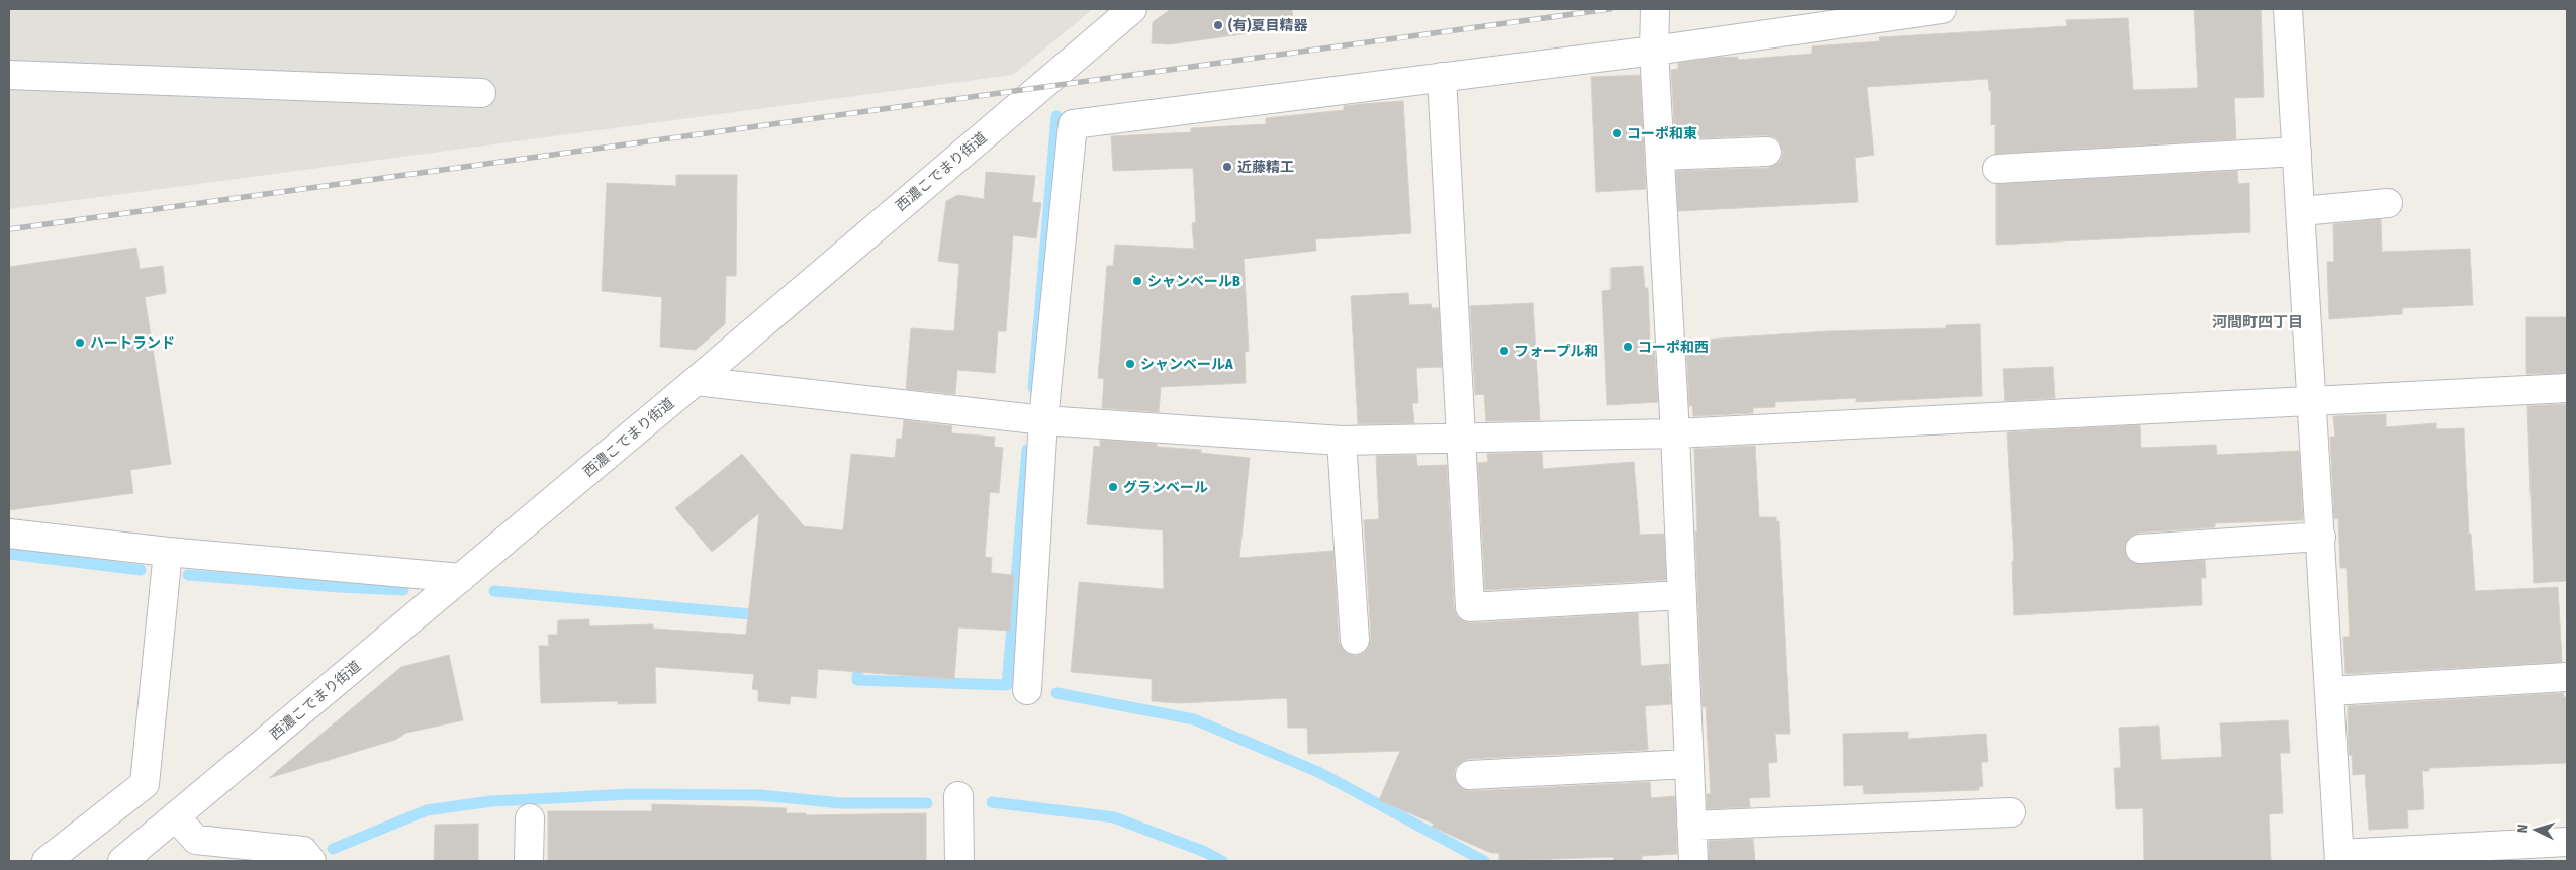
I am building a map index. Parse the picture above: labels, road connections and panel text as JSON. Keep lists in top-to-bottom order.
{
  "streets": {
    "street": ["西濃こでまり街道"]
  },
  "districts": ["河間町四丁目"],
  "places": [
    "(有)夏目精器",
    "コーポ和東",
    "近藤精工",
    "シャンベールB",
    "ハートランド",
    "コーポ和西",
    "フォープル和",
    "シャンベールA",
    "グランベール"
  ],
  "north": "left"
}
